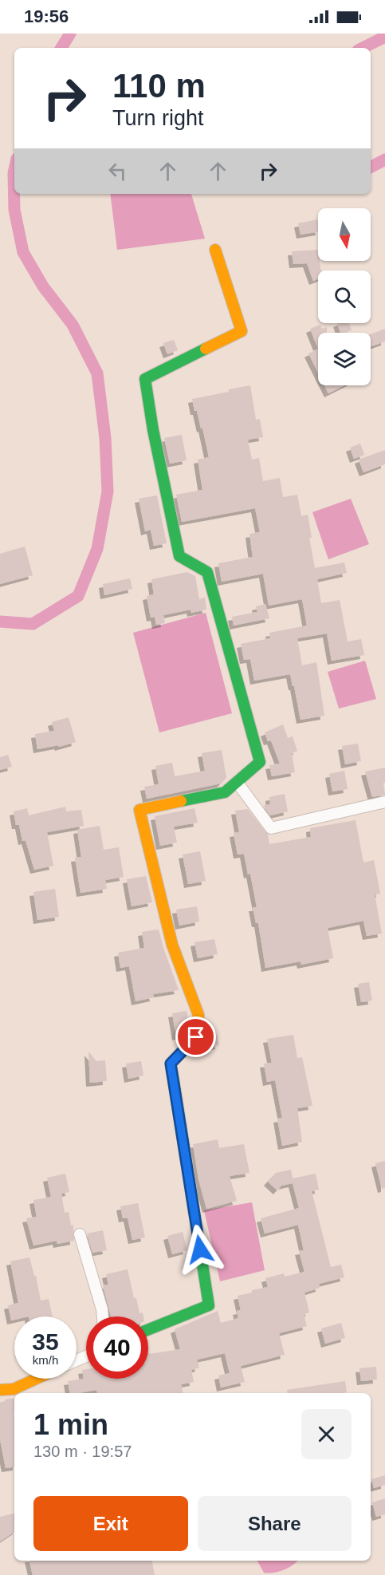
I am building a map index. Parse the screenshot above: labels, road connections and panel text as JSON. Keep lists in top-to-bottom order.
{
  "north": "bottom",
  "page": {
    "status": "19:56",
    "turn": ["110 m", "Turn right"],
    "speed": "35 km/h",
    "limit": "40",
    "heading": ["1 min", "130 m · 19:57"],
    "buttons": ["Exit", "Share"]
  }
}
